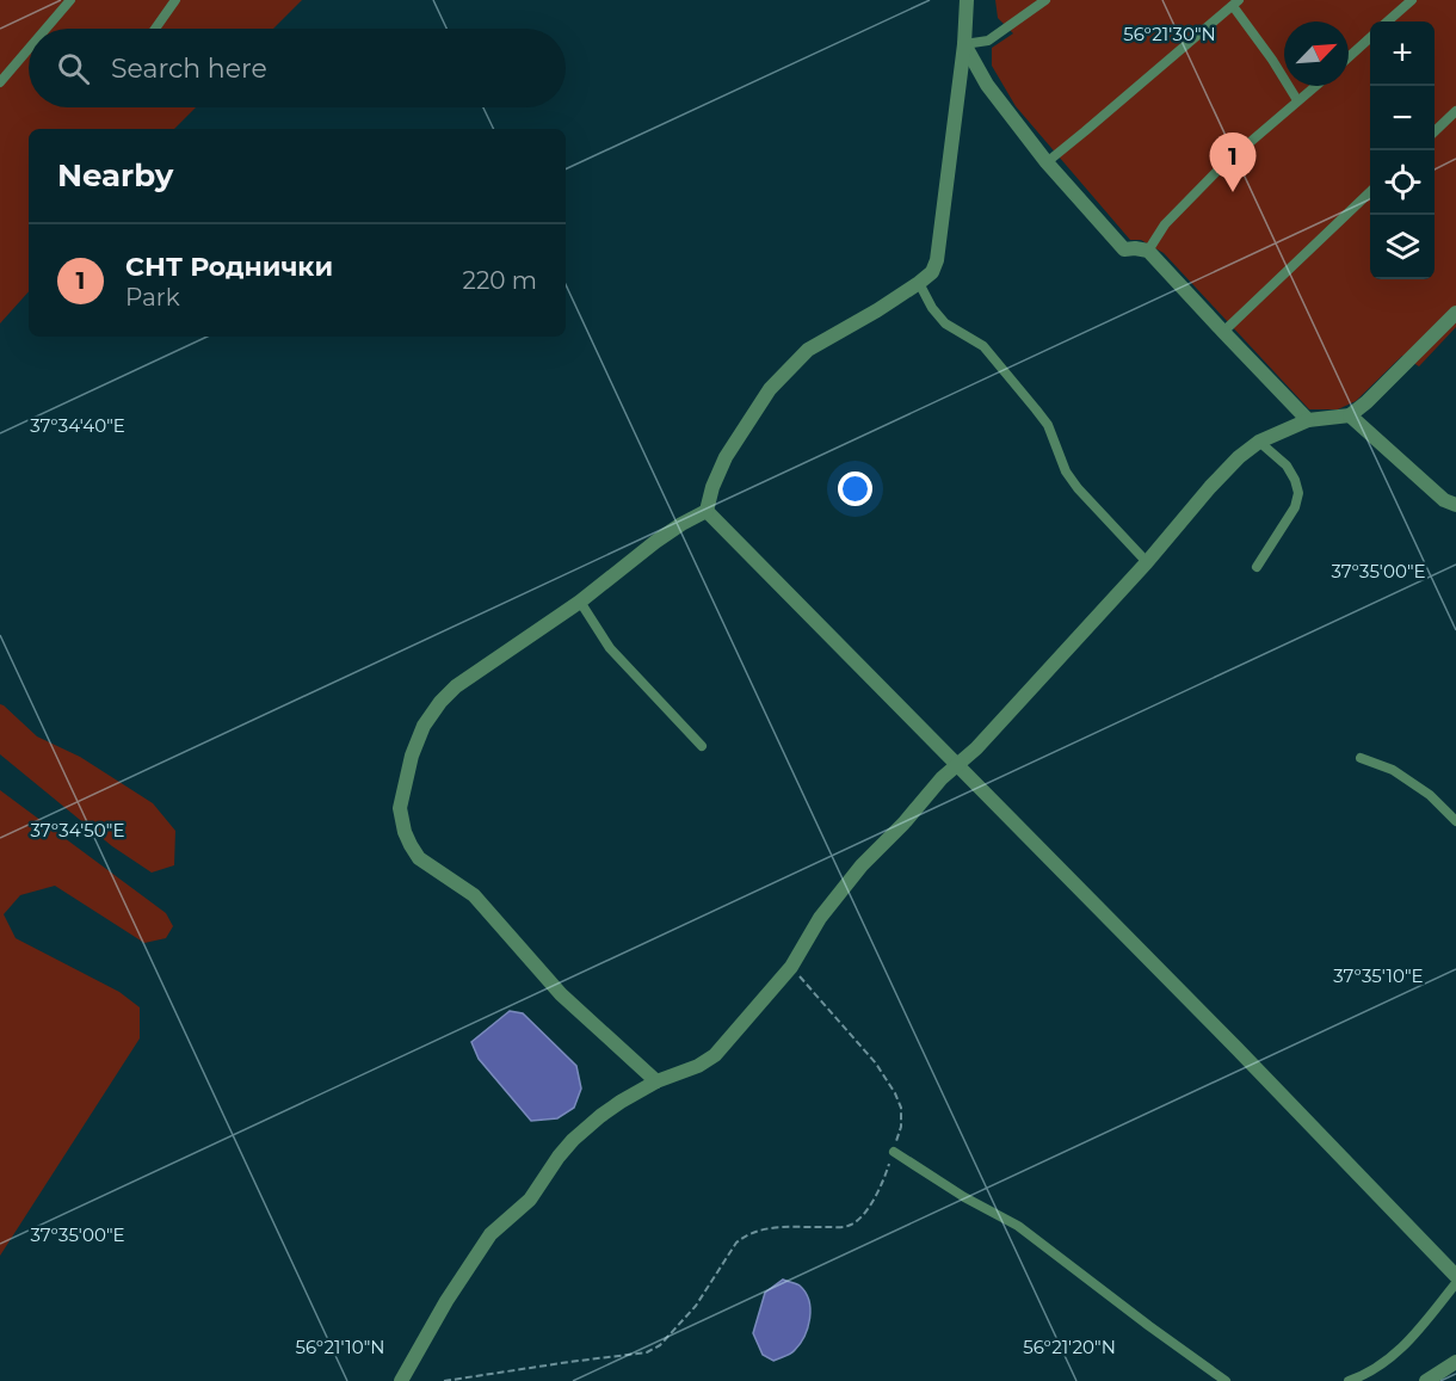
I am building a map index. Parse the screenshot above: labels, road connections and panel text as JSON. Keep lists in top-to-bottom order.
{
  "north": "top right",
  "page": {
    "map_buttons": ["+", "−"],
    "search": "Search here",
    "heading": "Nearby",
    "pins": "1",
    "list": [
      {
        "mark": "1",
        "name": "СНТ Роднички",
        "note": "Park",
        "value": "220 m"
      }
    ]
  },
  "coordinates": [
    "56°21'30\"N",
    "37°34'40\"E",
    "37°35'00\"E",
    "37°34'50\"E",
    "37°35'10\"E",
    "56°21'10\"N",
    "56°21'20\"N"
  ]
}
